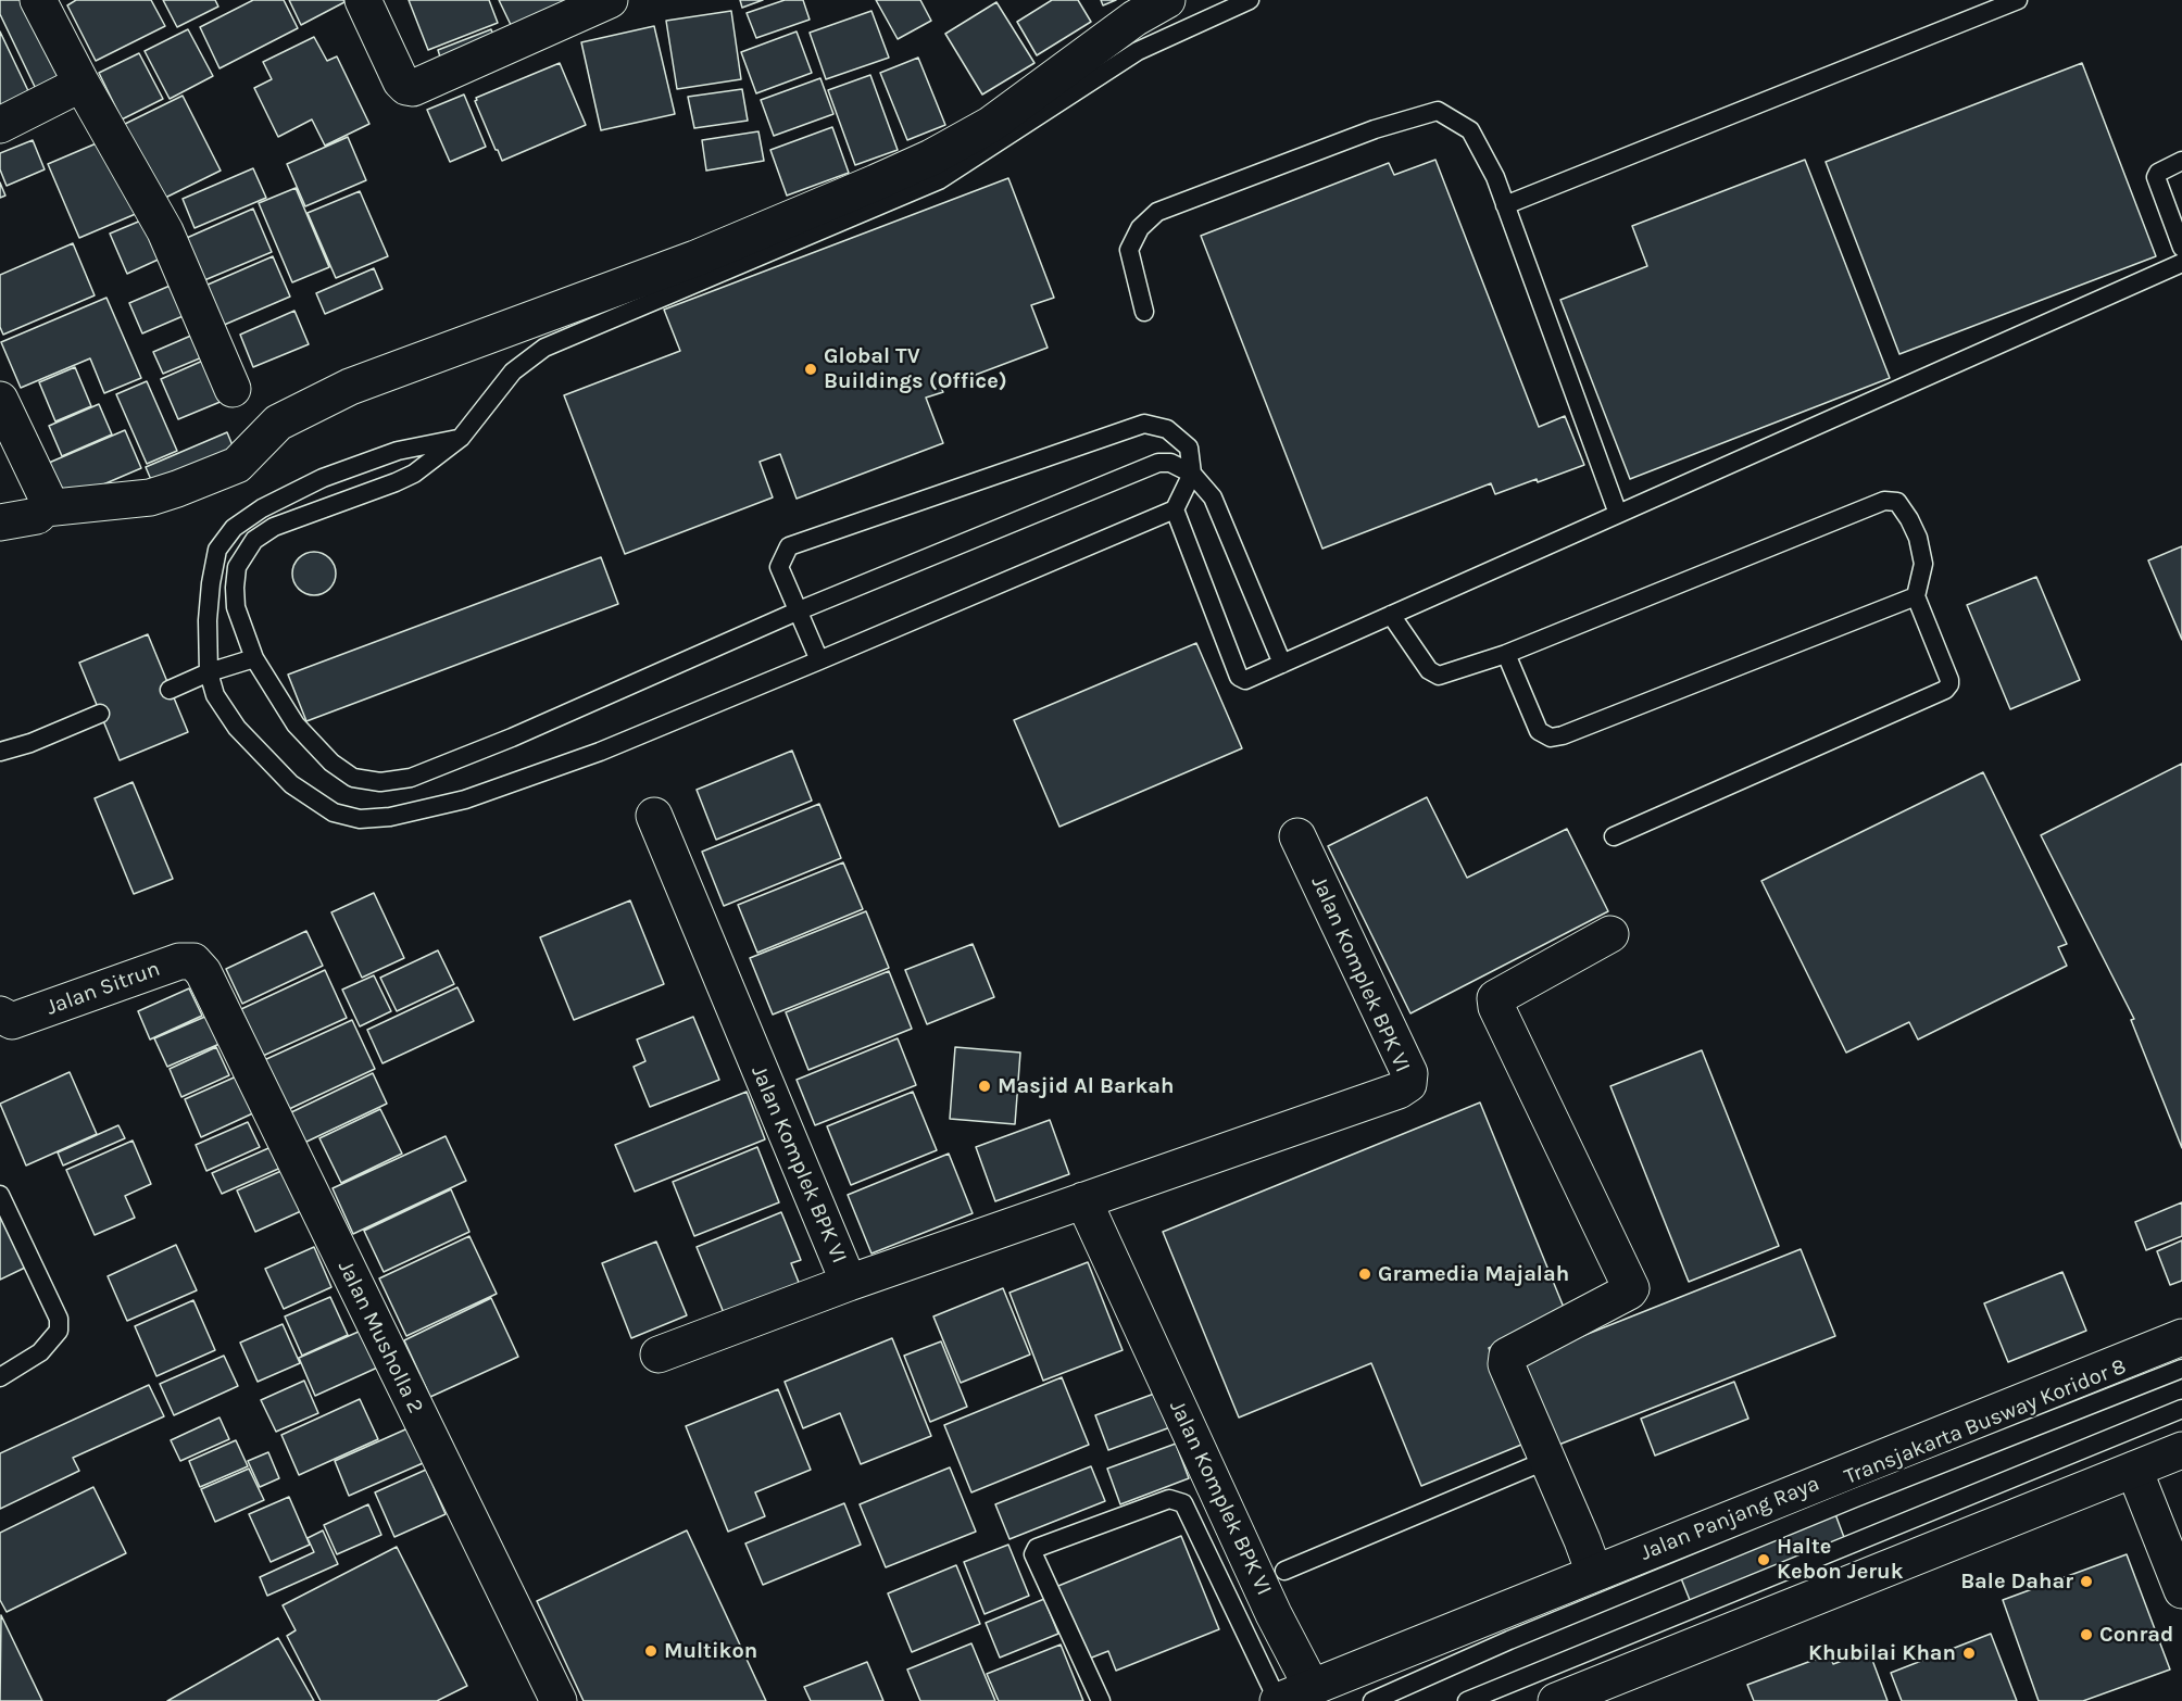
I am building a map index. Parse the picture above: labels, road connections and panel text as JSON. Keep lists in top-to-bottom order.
{
  "streets": {
    "street": [
      "Jalan Komplek BPK VI",
      "Jalan Sitrun",
      "Jalan Musholla 2",
      "Jalan Panjang Raya"
    ],
    "lane": ["Transjakarta Busway Koridor 8"]
  },
  "crossings": [
    ["Jalan Komplek BPK VI", "Jalan Panjang Raya"],
    ["Jalan Sitrun", "Jalan Musholla 2"]
  ],
  "places": [
    "Global TV Buildings (Office)",
    "Masjid Al Barkah",
    "Gramedia Majalah",
    "Halte Kebon Jeruk",
    "Bale Dahar",
    "Conrad",
    "Multikon",
    "Khubilai Khan"
  ]
}
